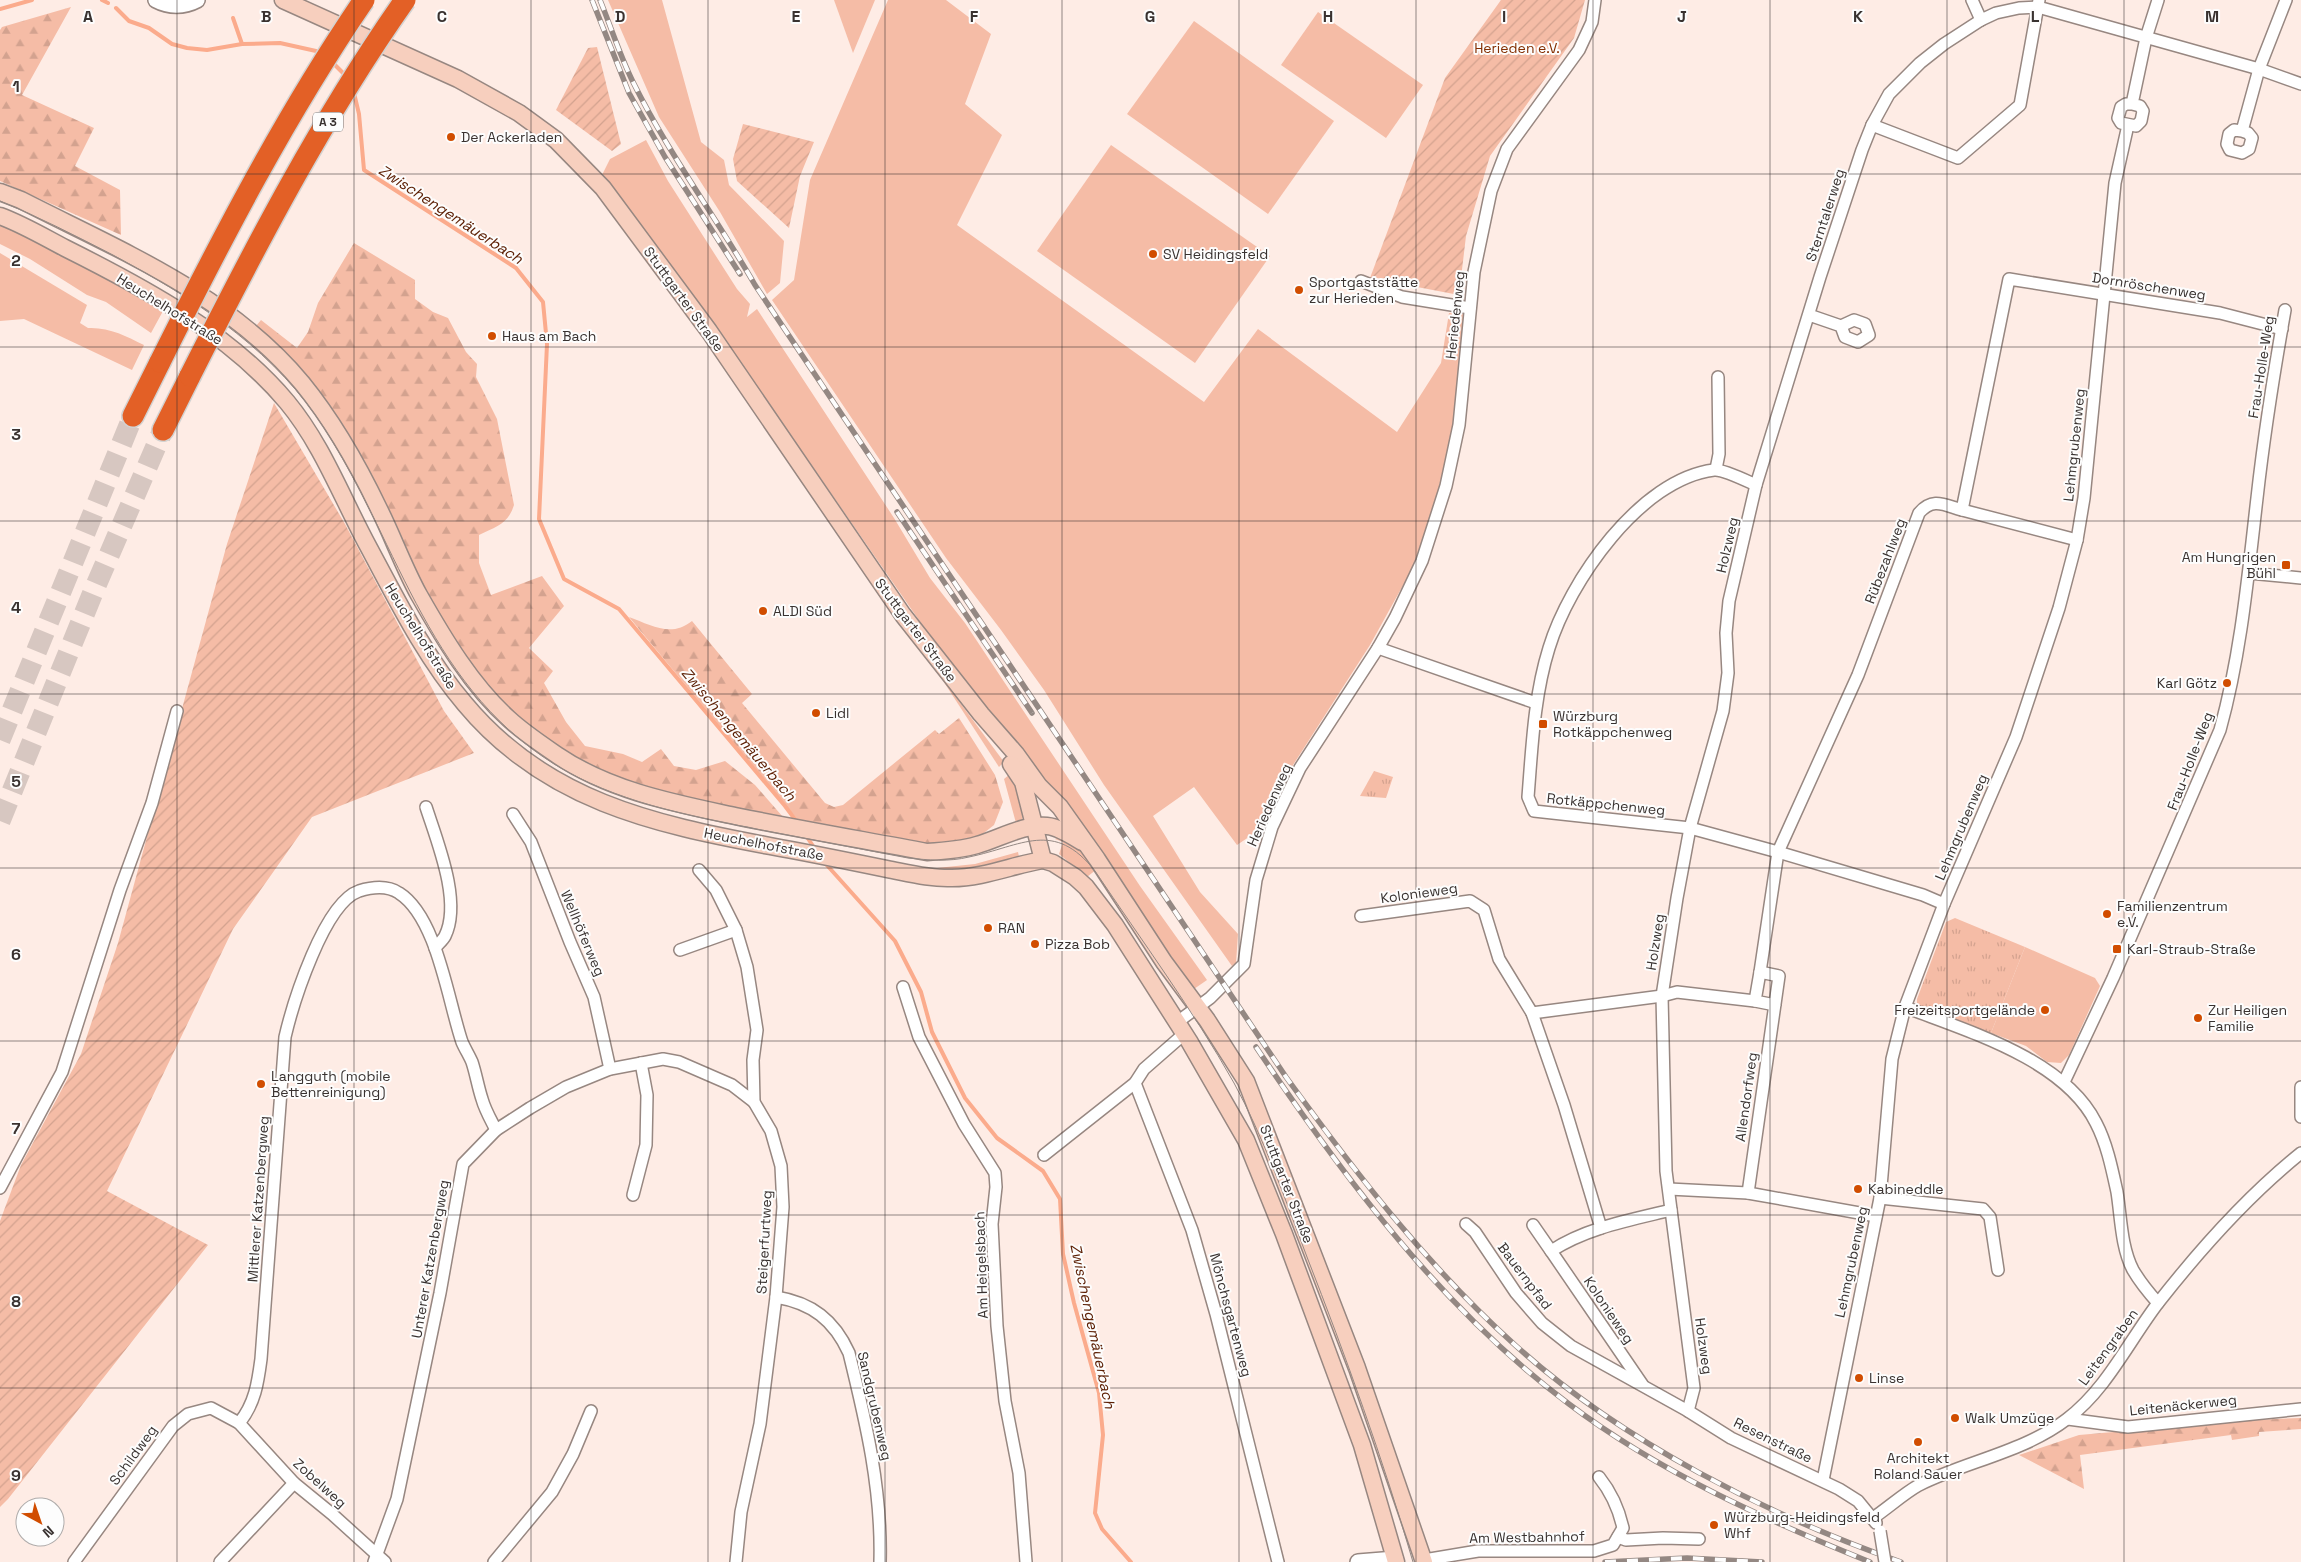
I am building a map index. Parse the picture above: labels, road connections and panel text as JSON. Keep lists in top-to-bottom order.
{
  "streets": {
    "highway": ["A 3"],
    "main road": ["Stuttgarter Straße", "Heuchelhofstraße"],
    "street": [
      "Sterntalerweg",
      "Dornröschenweg",
      "Heriedenweg",
      "Frau-Holle-Weg",
      "Lehmgrubenweg",
      "Holzweg",
      "Rübezahlweg",
      "Rotkäppchenweg",
      "Kolonieweg",
      "Wellhöferweg",
      "Allendorfweg",
      "Mittlerer Katzenbergweg",
      "Steigerfurtweg",
      "Unterer Katzenbergweg",
      "Am Heigelsbach",
      "Bauernpfad",
      "Mönchsgartenweg",
      "Leitengraben",
      "Leitenäckerweg",
      "Sandgrubenweg",
      "Resenstraße",
      "Schildweg",
      "Zobelweg",
      "Am Westbahnhof"
    ]
  },
  "crossings": [
    ["Sterntalerweg", "Lehmgrubenweg"],
    ["Sterntalerweg", "Holzweg"],
    ["Dornröschenweg", "Frau-Holle-Weg"],
    ["Dornröschenweg", "Lehmgrubenweg"],
    ["Dornröschenweg", "Rübezahlweg"],
    ["Stuttgarter Straße", "Heuchelhofstraße"],
    ["Stuttgarter Straße", "Heriedenweg"],
    ["Stuttgarter Straße", "Am Westbahnhof"],
    ["Lehmgrubenweg", "Resenstraße"],
    ["Holzweg", "Rotkäppchenweg"],
    ["Holzweg", "Resenstraße"],
    ["Kolonieweg", "Bauernpfad"],
    ["Kolonieweg", "Resenstraße"],
    ["Wellhöferweg", "Unterer Katzenbergweg"],
    ["Mittlerer Katzenbergweg", "Unterer Katzenbergweg"],
    ["Mittlerer Katzenbergweg", "Schildweg"],
    ["Mittlerer Katzenbergweg", "Zobelweg"],
    ["Steigerfurtweg", "Unterer Katzenbergweg"],
    ["Steigerfurtweg", "Sandgrubenweg"],
    ["Unterer Katzenbergweg", "Zobelweg"],
    ["Bauernpfad", "Resenstraße"],
    ["Leitengraben", "Leitenäckerweg"],
    ["Leitengraben", "Resenstraße"],
    ["Schildweg", "Zobelweg"]
  ],
  "water": ["Zwischengemäuerbach"],
  "parks": ["Herieden e.V."],
  "places": {
    "other": [
      "Der Ackerladen",
      "SV Heidingsfeld",
      "Sportgaststätte zur Herieden",
      "Haus am Bach",
      "ALDI Süd",
      "Karl Götz",
      "Lidl",
      "Familienzentrum e.V.",
      "RAN",
      "Pizza Bob",
      "Freizeitsportgelände",
      "Zur Heiligen Familie",
      "Langguth (mobile Bettenreinigung)",
      "Kabineddle",
      "Linse",
      "Walk Umzüge",
      "Architekt Roland Sauer",
      "Würzburg-Heidingsfeld Whf"
    ],
    "transit": ["Am Hungrigen Bühl", "Würzburg Rotkäppchenweg", "Karl-Straub-Straße"]
  },
  "north": "bottom right",
  "grid": {
    "columns": [
      "A",
      "B",
      "C",
      "D",
      "E",
      "F",
      "G",
      "H",
      "I",
      "J",
      "K",
      "L",
      "M"
    ],
    "rows": [
      "1",
      "2",
      "3",
      "4",
      "5",
      "6",
      "7",
      "8",
      "9"
    ]
  }
}
